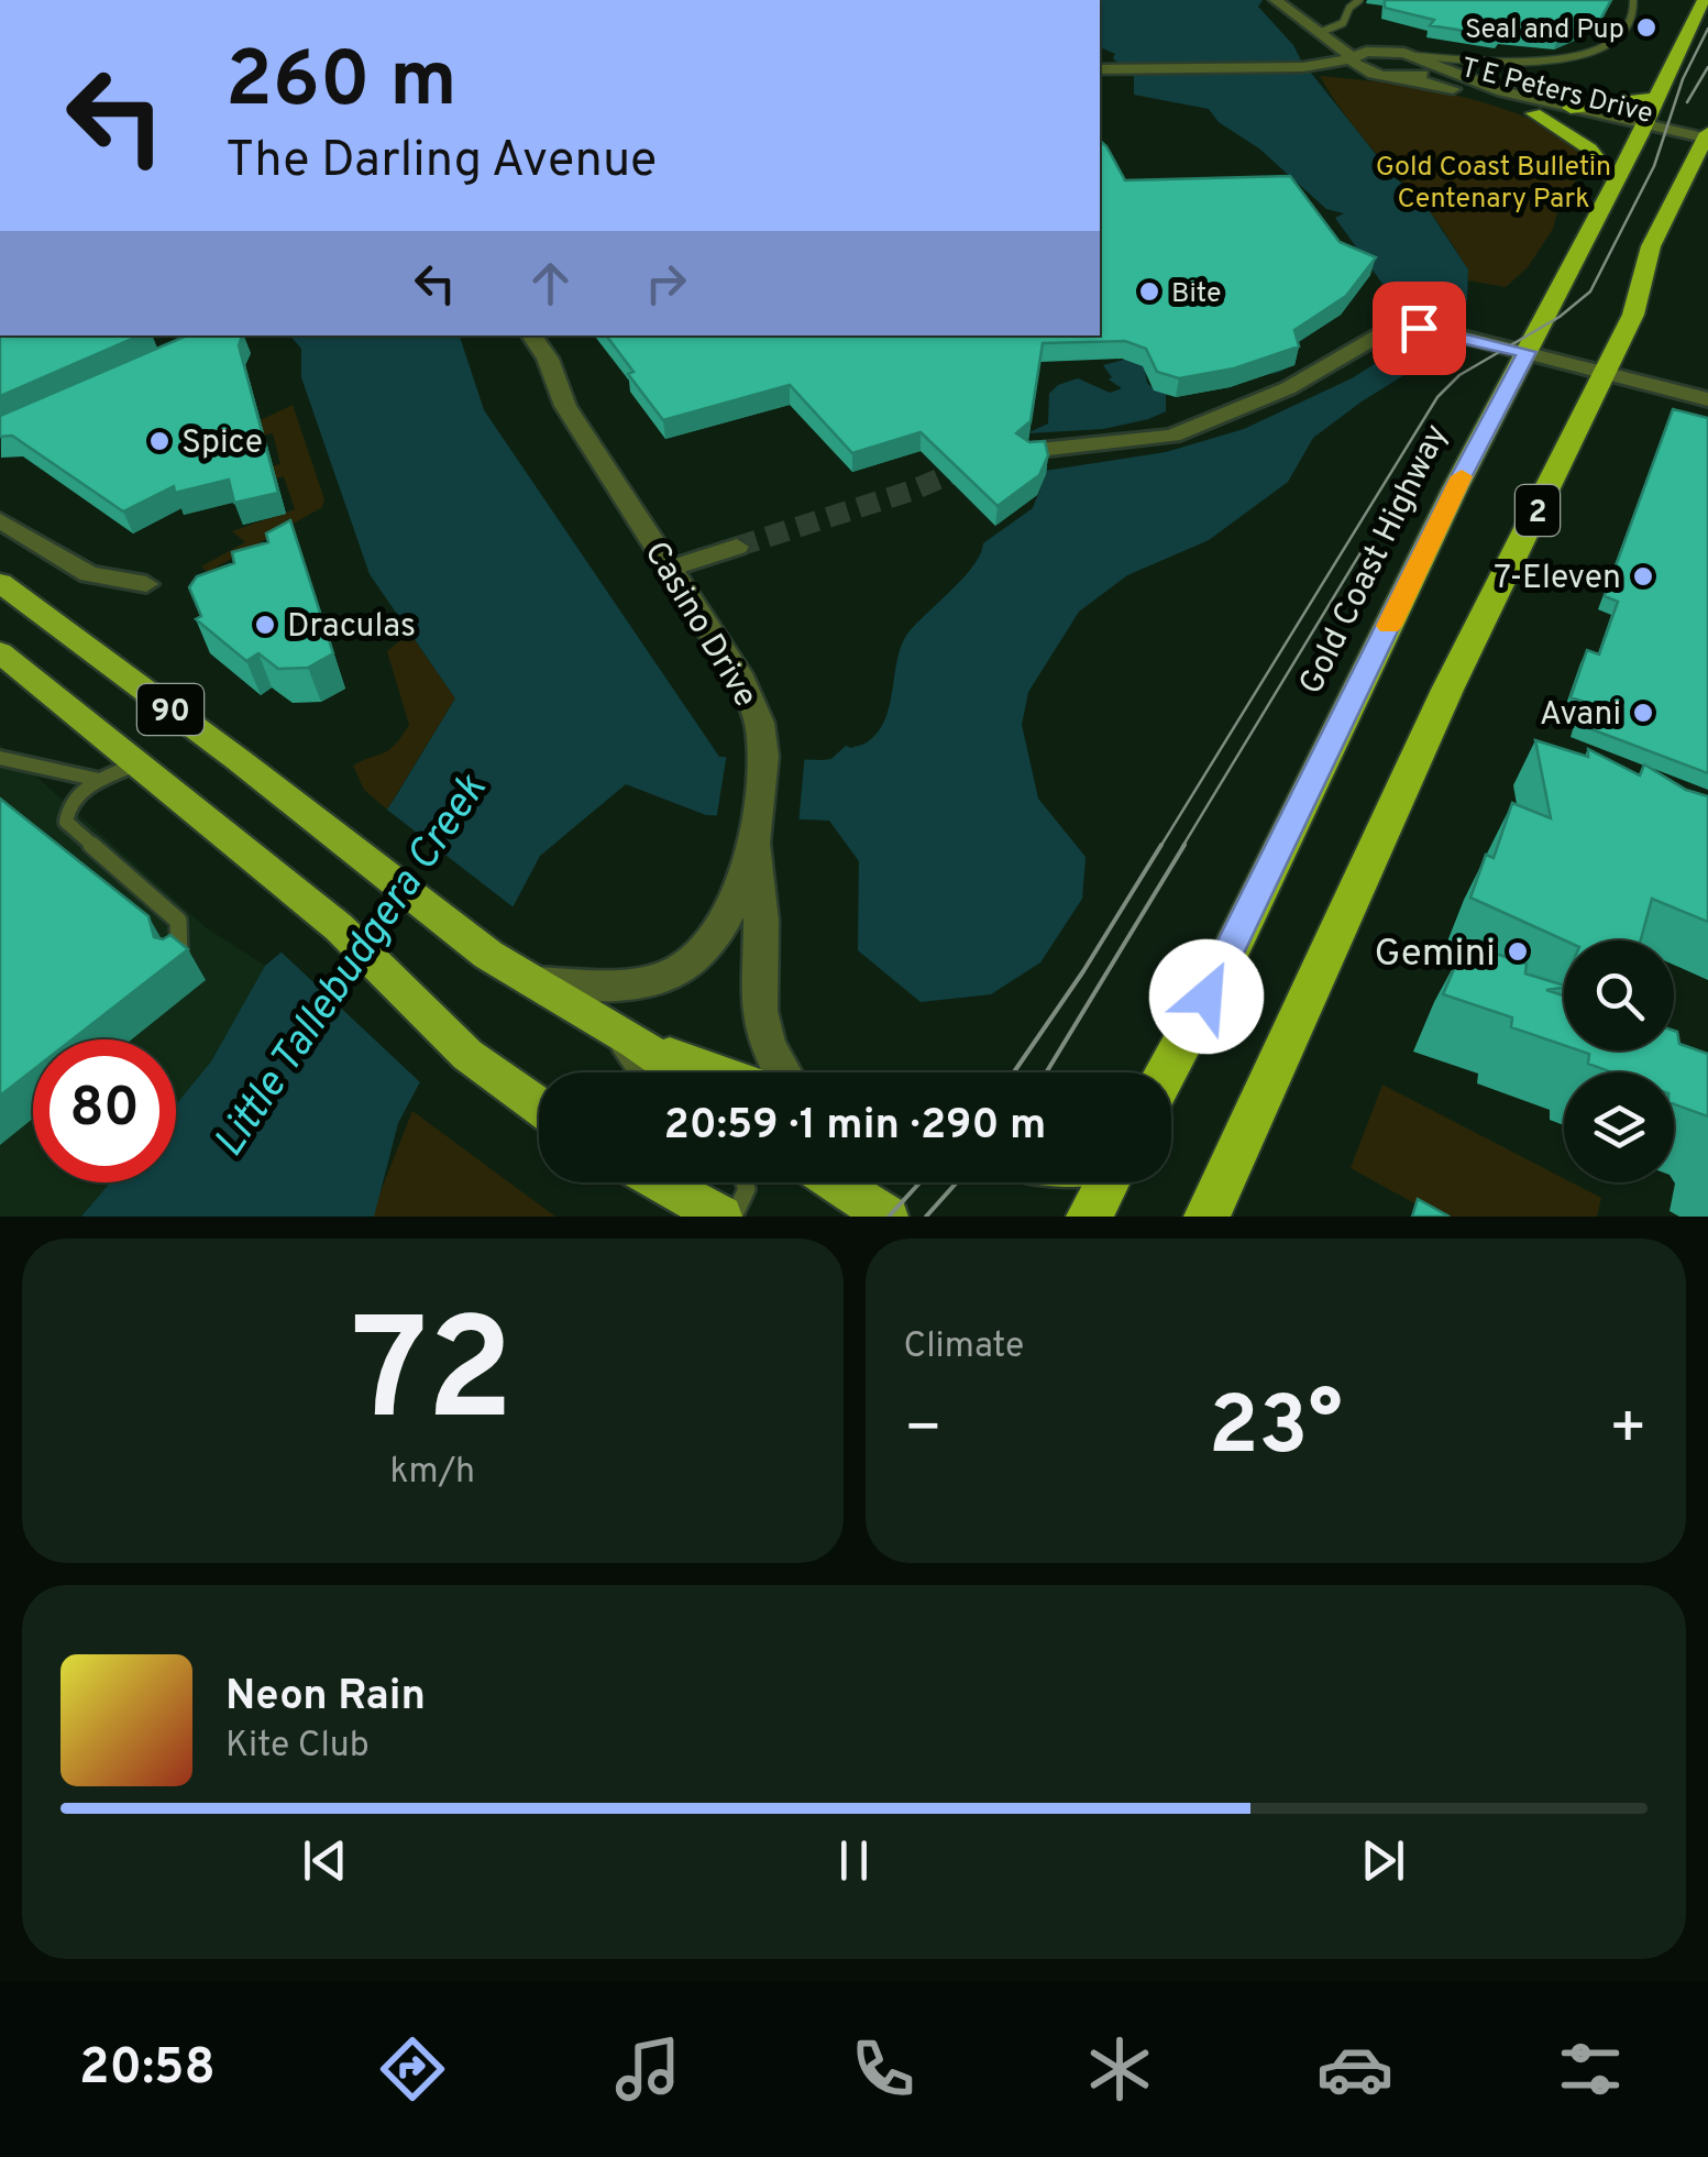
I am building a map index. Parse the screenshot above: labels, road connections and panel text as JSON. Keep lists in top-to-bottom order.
{
  "streets": {
    "highway": ["2", "Gold Coast Highway"],
    "main road": ["90"],
    "street": ["T E Peters Drive", "Casino Drive"]
  },
  "crossings": [
    ["T E Peters Drive", "2"],
    ["T E Peters Drive", "Gold Coast Highway"],
    ["Casino Drive", "90"]
  ],
  "water": ["Little Tallebudgera Creek"],
  "parks": ["Gold Coast Bulletin Centenary Park"],
  "places": [
    "Seal and Pup",
    "Bite",
    "Spice",
    "7-Eleven",
    "Draculas",
    "Avani",
    "Gemini"
  ],
  "page": {
    "turn": ["260 m", "The Darling Avenue"],
    "limit": "80",
    "trip": "20:59 · 1 min · 290 m",
    "tile": [
      ["72", "km/h"],
      "Climate"
    ],
    "heat": ["−", "23°", "+"],
    "song": ["Neon Rain", "Kite Club"],
    "tabs": "20:58"
  }
}
